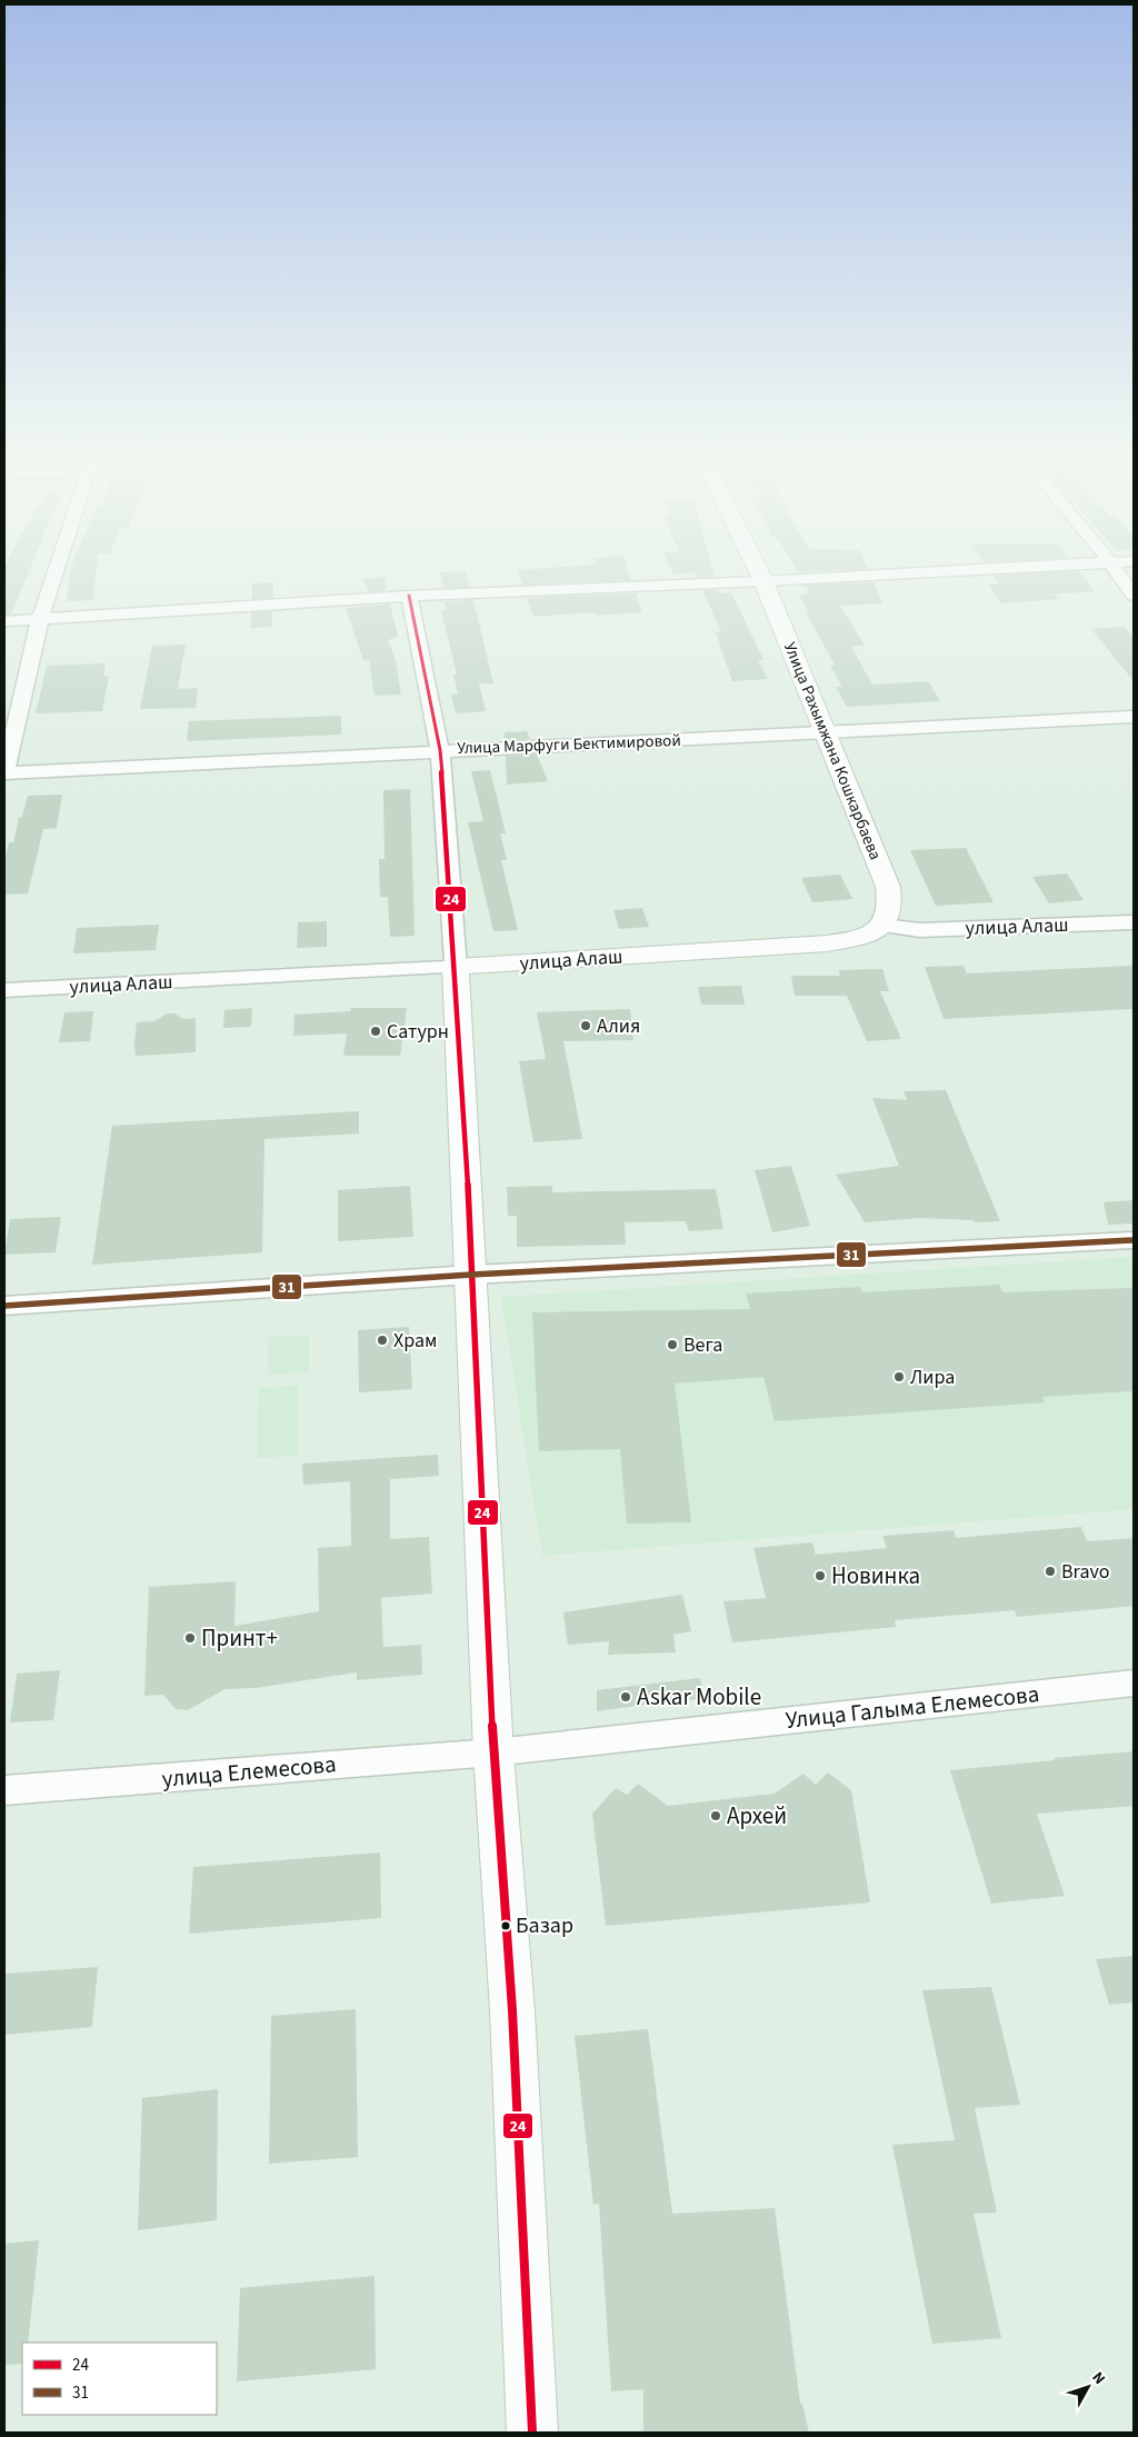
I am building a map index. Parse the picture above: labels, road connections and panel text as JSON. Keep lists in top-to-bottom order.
{
  "streets": {
    "street": [
      "Улица Марфуги Бектимировой",
      "Улица Рахымжана Кошкарбаева",
      "улица Алаш",
      "Улица Галыма Елемесова",
      "улица Елемесова"
    ]
  },
  "crossings": [
    ["Улица Марфуги Бектимировой", "Улица Рахымжана Кошкарбаева"],
    ["Улица Рахымжана Кошкарбаева", "улица Алаш"],
    ["Улица Галыма Елемесова", "улица Елемесова"]
  ],
  "places": [
    "Алия",
    "Сатурн",
    "Храм",
    "Вега",
    "Лира",
    "Bravo",
    "Новинка",
    "Принт+",
    "Askar Mobile",
    "Архей",
    "Базар"
  ],
  "lines": ["transit line 24", "transit line 31"],
  "legend": ["24", "31"],
  "north": "top right"
}
